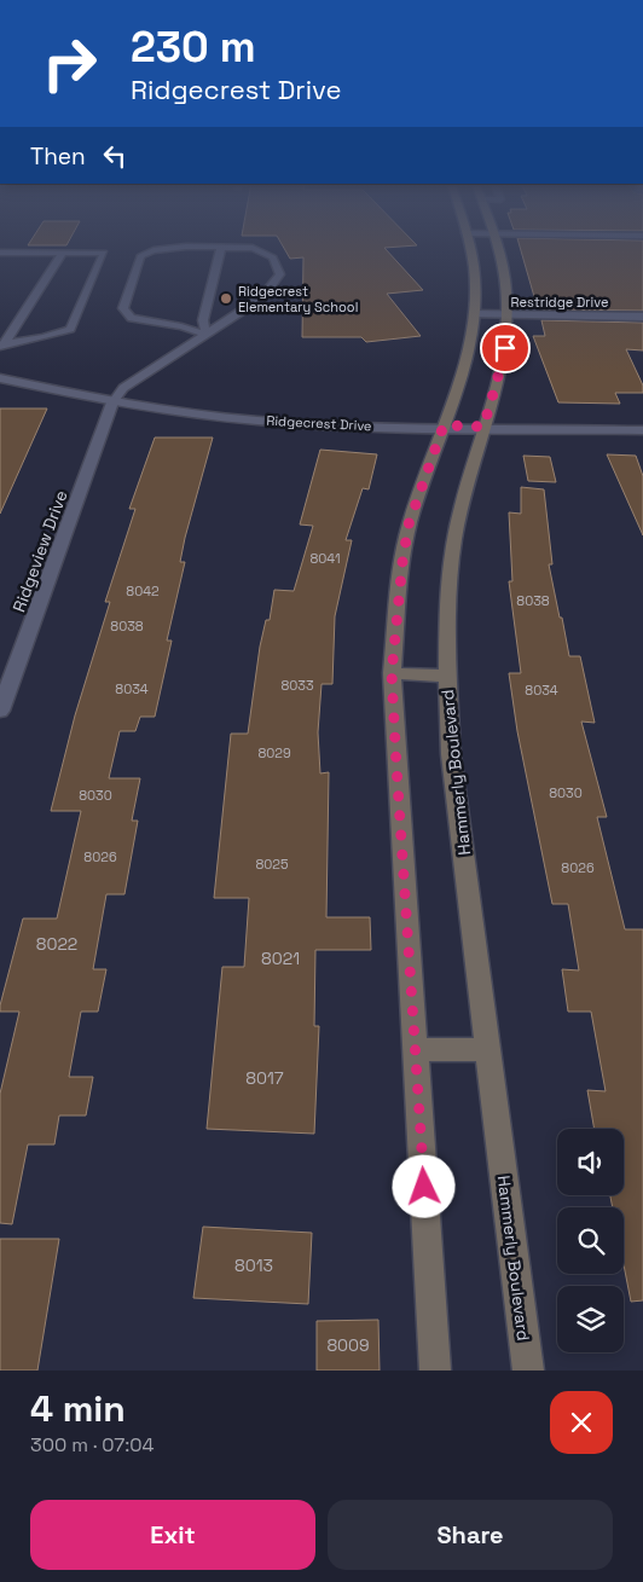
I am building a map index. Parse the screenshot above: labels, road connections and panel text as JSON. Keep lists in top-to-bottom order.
{
  "streets": {
    "main road": ["Hammerly Boulevard"],
    "street": ["Restridge Drive", "Ridgecrest Drive", "Ridgeview Drive"]
  },
  "crossings": [
    ["Restridge Drive", "Hammerly Boulevard"],
    ["Ridgecrest Drive", "Ridgeview Drive"],
    ["Ridgecrest Drive", "Hammerly Boulevard"]
  ],
  "places": ["Ridgecrest Elementary School"],
  "house_numbers": [
    "8041",
    "8042",
    "8038",
    "8038",
    "8033",
    "8034",
    "8034",
    "8029",
    "8030",
    "8030",
    "8026",
    "8025",
    "8026",
    "8022",
    "8021",
    "8017",
    "8013",
    "8009"
  ],
  "page": {
    "turn": ["230 m", "Ridgecrest Drive"],
    "then": "Then",
    "heading": ["4 min", "300 m · 07:04"],
    "buttons": ["Exit", "Share"]
  }
}
